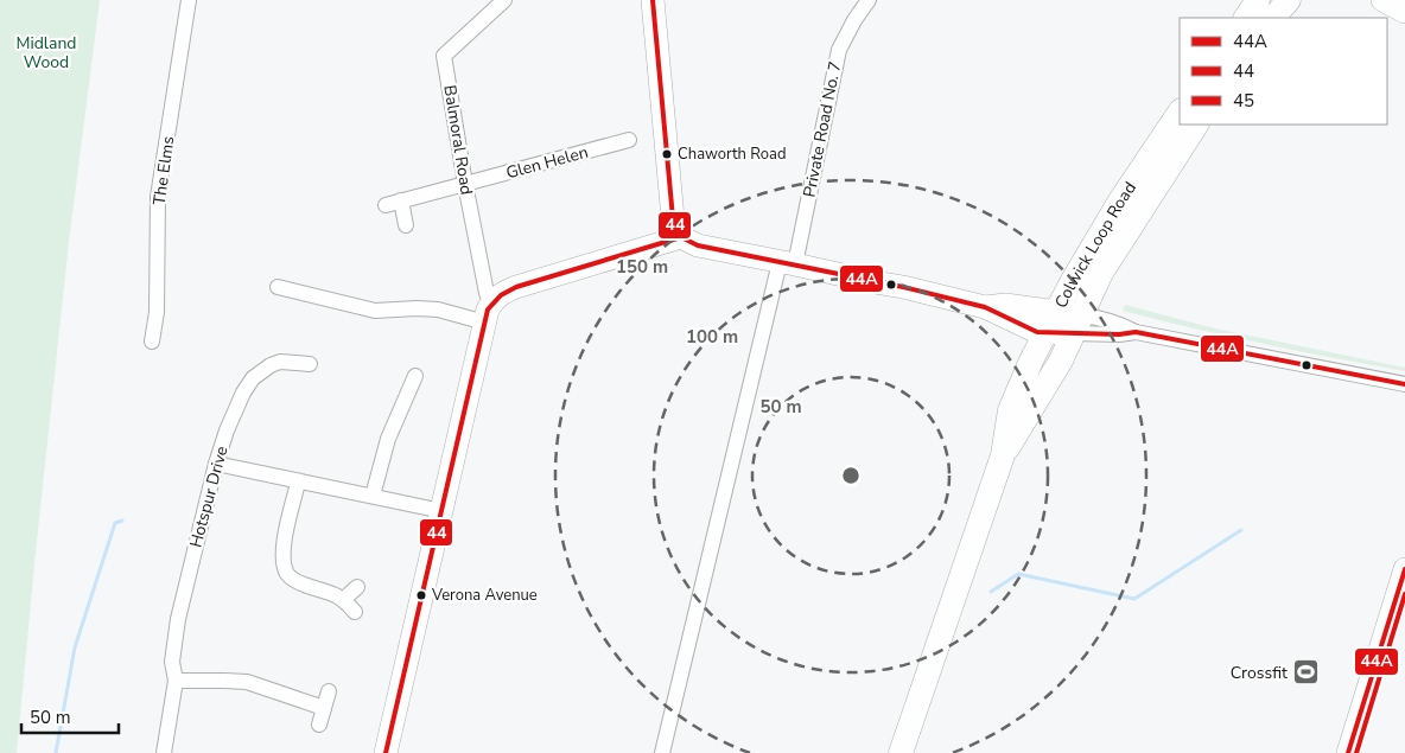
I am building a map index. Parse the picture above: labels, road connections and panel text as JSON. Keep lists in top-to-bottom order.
{
  "streets": {
    "main road": ["Colwick Loop Road"],
    "street": [
      "Private Road No. 7",
      "Balmoral Road",
      "Glen Helen",
      "The Elms",
      "Hotspur Drive"
    ]
  },
  "crossings": [
    ["Balmoral Road", "Glen Helen"]
  ],
  "parks": ["Midland Wood"],
  "places": {
    "other": ["Chaworth Road", "Verona Avenue"],
    "sports": ["Crossfit"]
  },
  "lines": ["transit line 44", "transit line 44A", "transit line 45"],
  "legend": ["44A", "44", "45"],
  "scale_bar": "50 m",
  "rings": ["150 m", "100 m", "50 m"]
}
